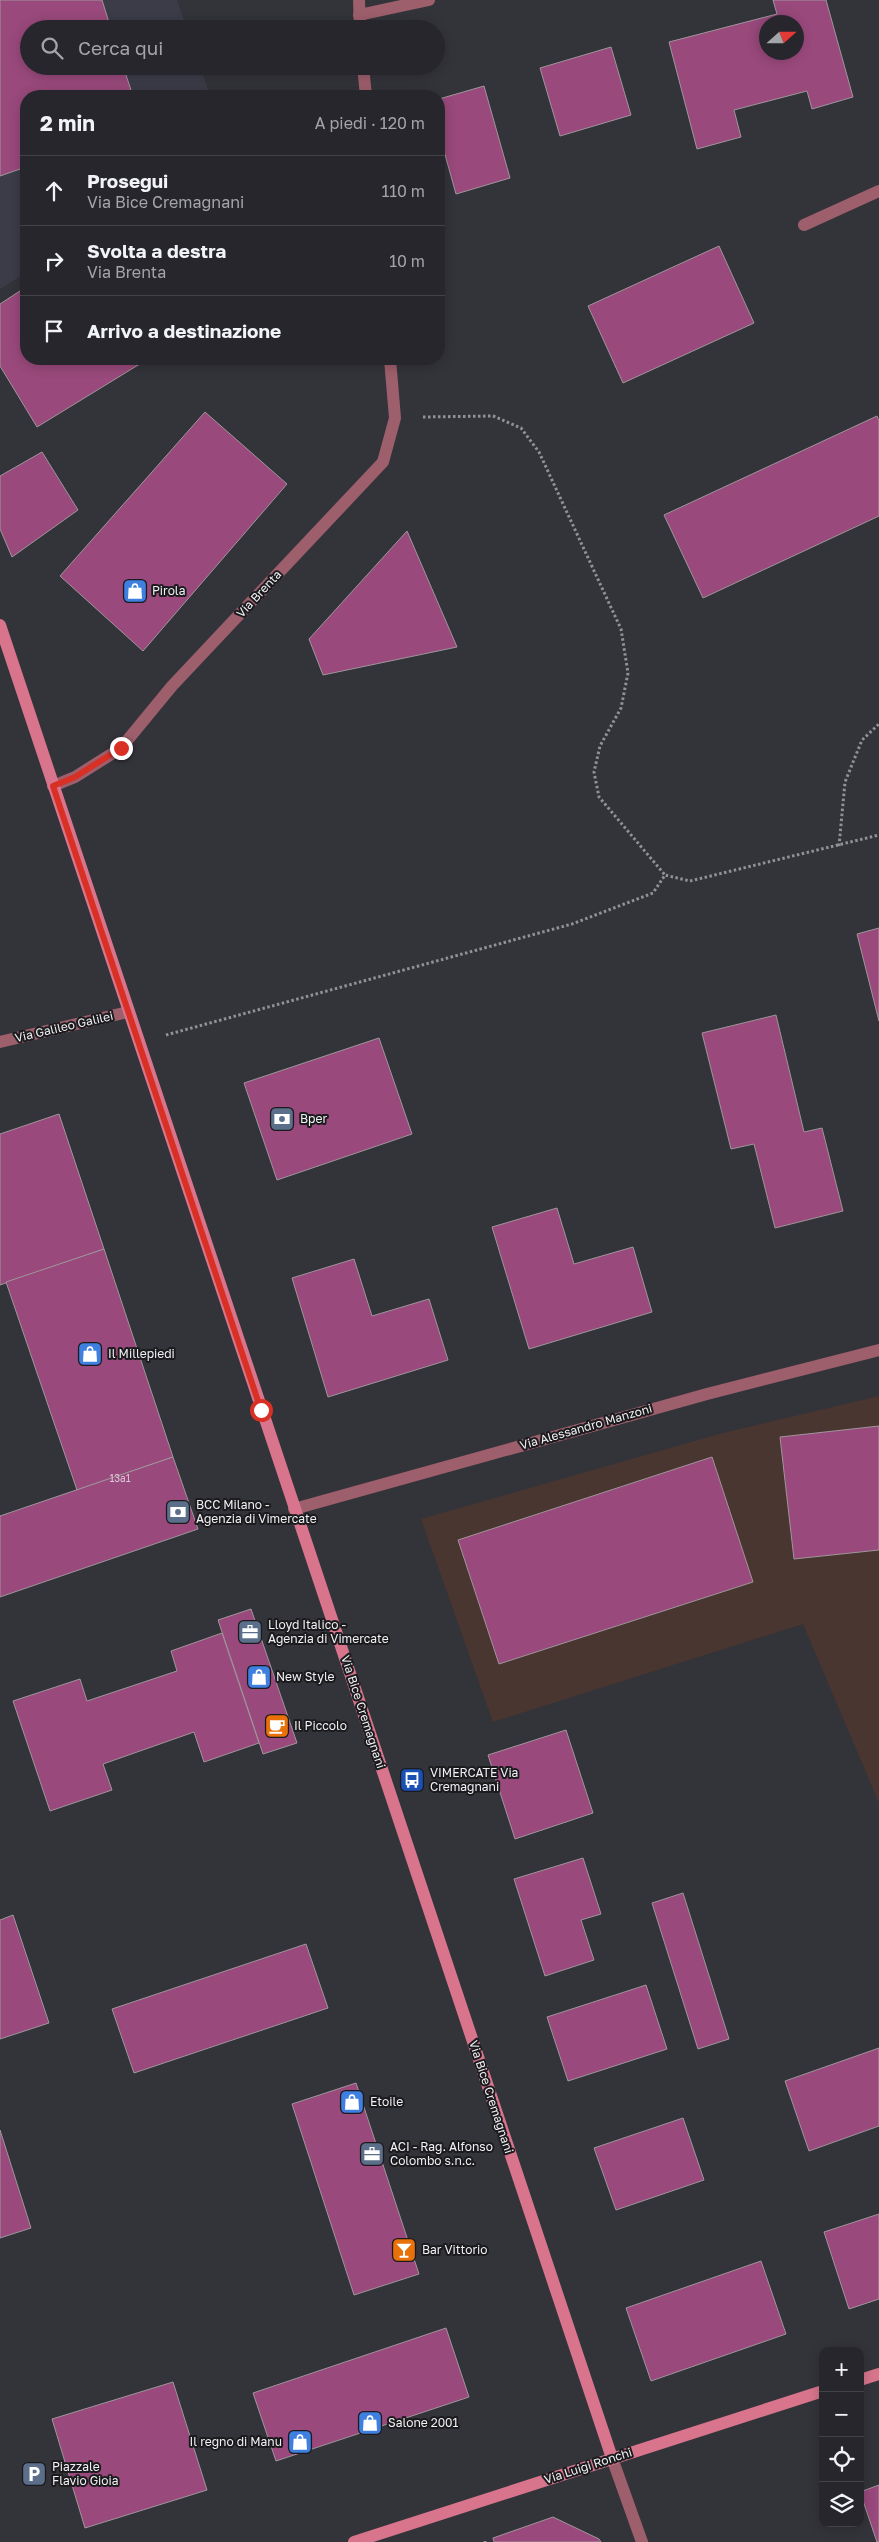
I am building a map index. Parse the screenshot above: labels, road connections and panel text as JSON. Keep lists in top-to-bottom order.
{
  "streets": {
    "street": [
      "Via Brenta",
      "Via Galileo Galilei",
      "Via Alessandro Manzoni",
      "Via Bice Cremagnani",
      "Via Luigi Ronchi"
    ]
  },
  "crossings": [
    ["Via Brenta", "Via Bice Cremagnani"],
    ["Via Galileo Galilei", "Via Bice Cremagnani"],
    ["Via Alessandro Manzoni", "Via Bice Cremagnani"],
    ["Via Bice Cremagnani", "Via Luigi Ronchi"]
  ],
  "places": {
    "shop": [
      "Pirola",
      "Il Millepiedi",
      "New Style",
      "Etoile",
      "Salone 2001",
      "Il regno di Manu"
    ],
    "bank": ["Bper", "BCC Milano - Agenzia di Vimercate"],
    "office": ["Lloyd Italico - Agenzia di Vimercate", "ACI - Rag. Alfonso Colombo s.n.c."],
    "cafe": ["Il Piccolo"],
    "bus stop": ["VIMERCATE Via Cremagnani"],
    "bar": ["Bar Vittorio"],
    "parking": ["Piazzale Flavio Gioia"]
  },
  "house_numbers": ["13a1"],
  "north": "right",
  "page": {
    "search": "Cerca qui",
    "heading": ["2 min", "A piedi · 120 m"],
    "list": [
      ["Prosegui", "Via Bice Cremagnani", "110 m"],
      ["Svolta a destra", "Via Brenta", "10 m"],
      "Arrivo a destinazione"
    ],
    "map_buttons": ["+", "−"]
  }
}
